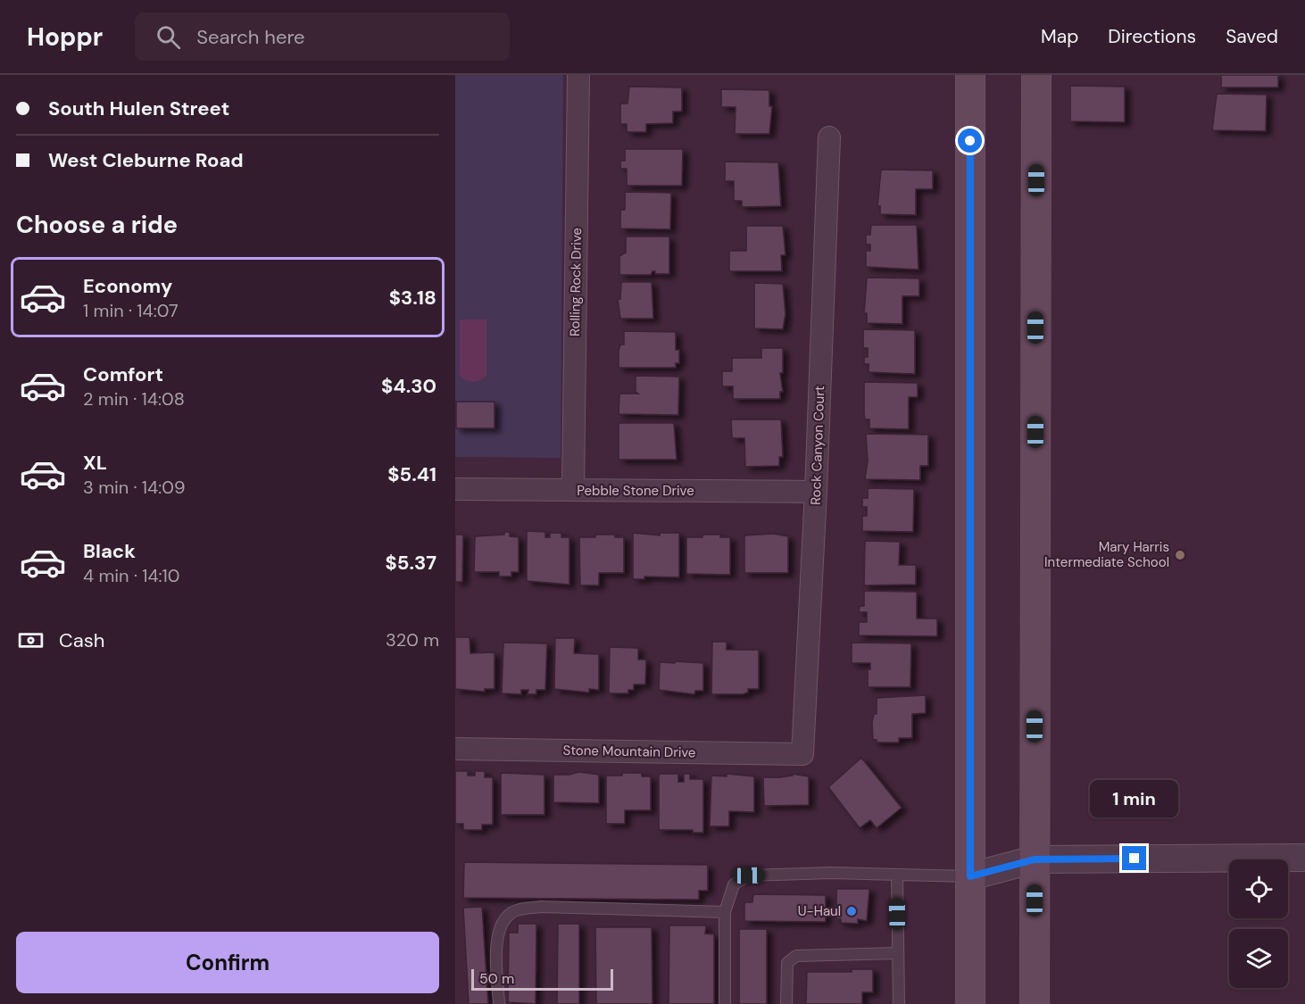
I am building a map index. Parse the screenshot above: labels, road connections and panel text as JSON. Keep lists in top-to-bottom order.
{
  "streets": {
    "street": [
      "Rolling Rock Drive",
      "Rock Canyon Court",
      "Pebble Stone Drive",
      "Stone Mountain Drive"
    ]
  },
  "crossings": [
    ["Rolling Rock Drive", "Pebble Stone Drive"],
    ["Rock Canyon Court", "Pebble Stone Drive"],
    ["Rock Canyon Court", "Stone Mountain Drive"]
  ],
  "places": ["Mary Harris Intermediate School", "U-Haul"],
  "scale_bar": "50 m",
  "page": {
    "header": "Hoppr",
    "search": "Search here",
    "nav": ["Map", "Directions", "Saved"],
    "banner": ["South Hulen Street", "West Cleburne Road"],
    "heading": "Choose a ride",
    "list": [
      {
        "name": "Economy",
        "note": "1 min · 14:07",
        "value": "$3.18"
      },
      {
        "name": "Comfort",
        "note": "2 min · 14:08",
        "value": "$4.30"
      },
      {
        "name": "XL",
        "note": "3 min · 14:09",
        "value": "$5.41"
      },
      {
        "name": "Black",
        "note": "4 min · 14:10",
        "value": "$5.37"
      }
    ],
    "pay": ["Cash", "320 m"],
    "bubble": "1 min",
    "buttons": "Confirm",
    "scale": "50 m"
  }
}
